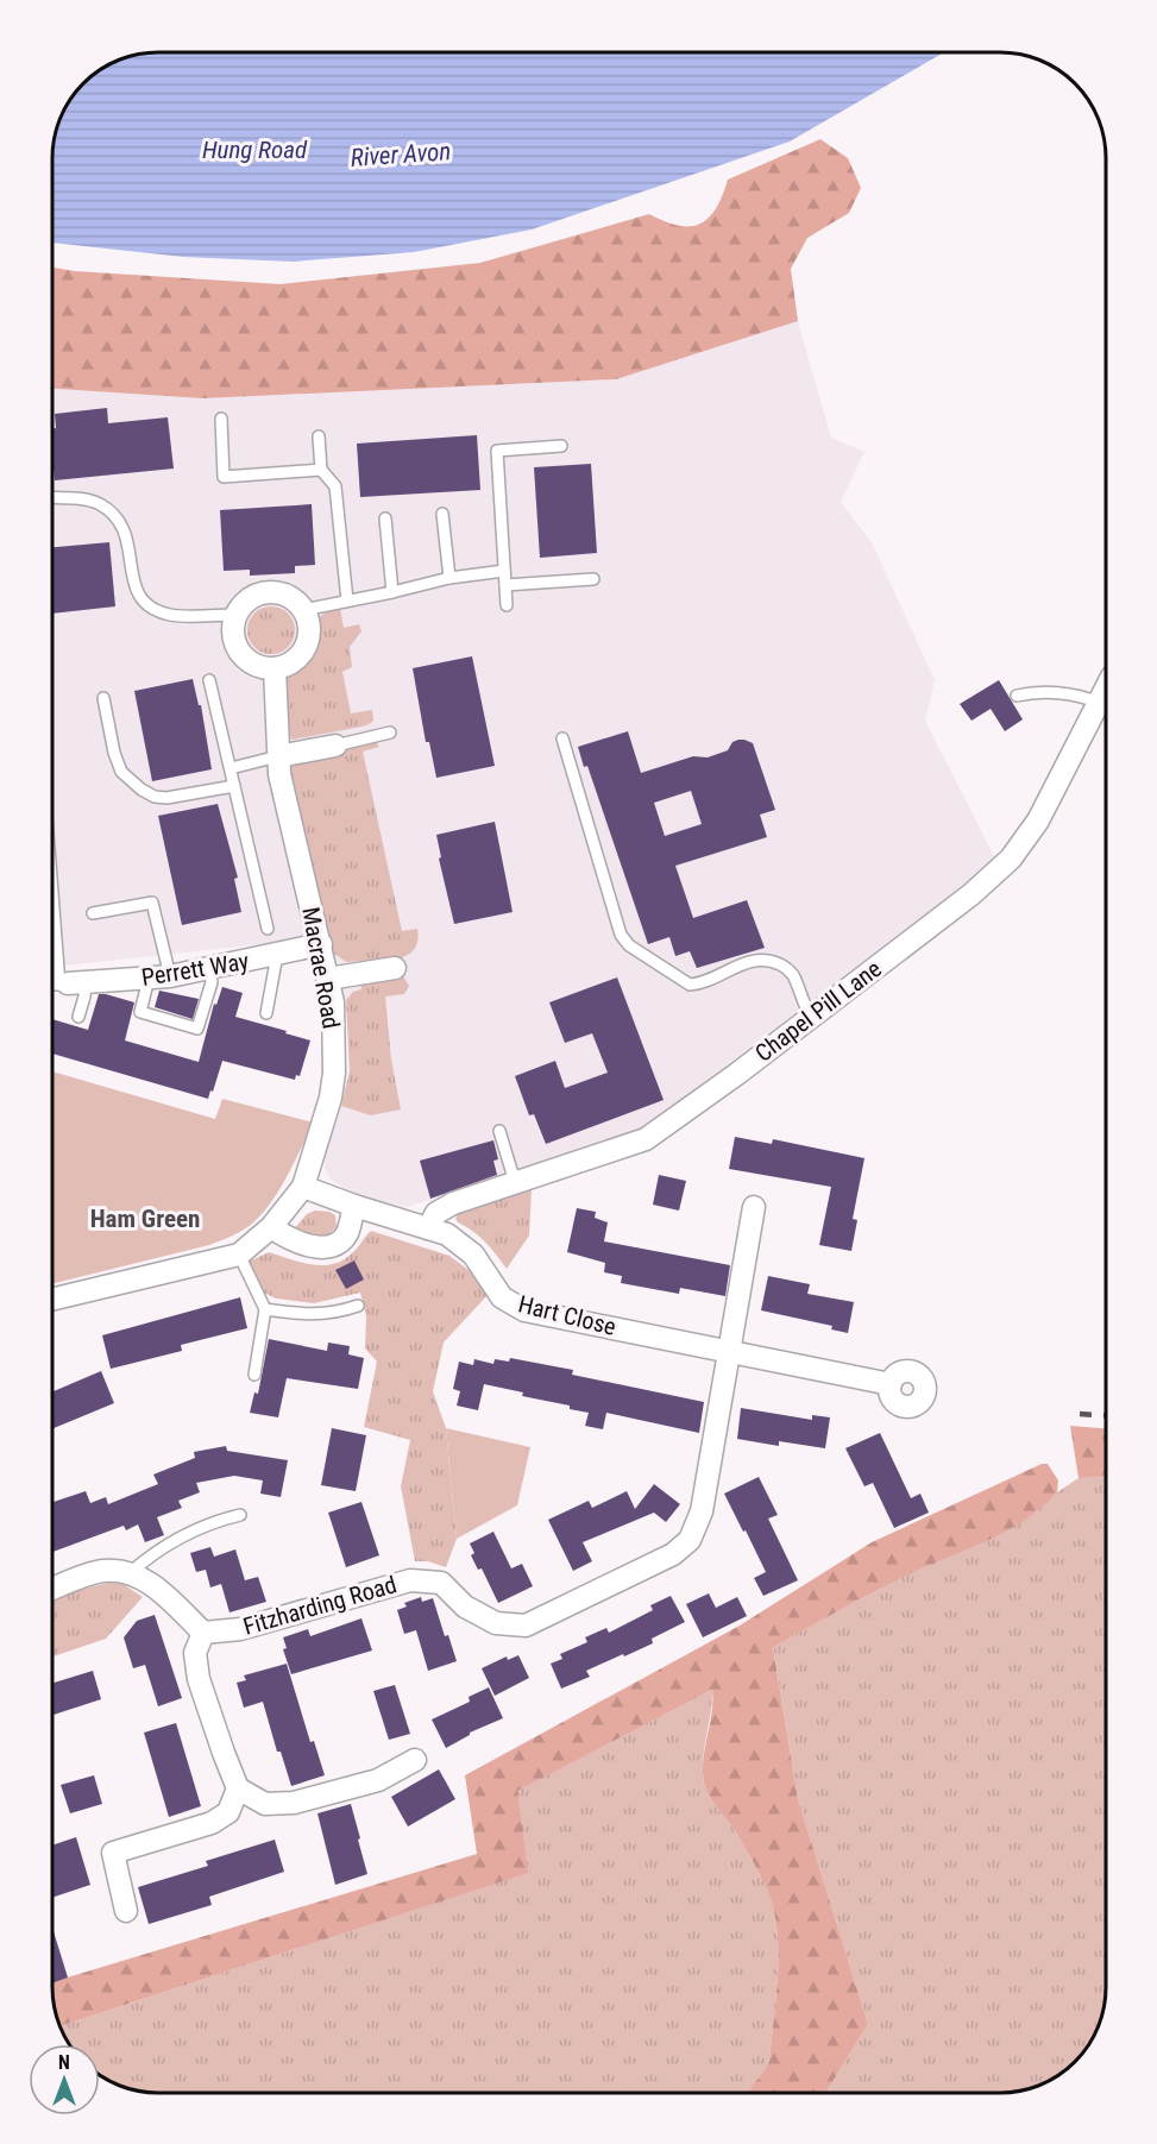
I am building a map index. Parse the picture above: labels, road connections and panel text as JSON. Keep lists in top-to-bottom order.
{
  "streets": {
    "street": [
      "Macrae Road",
      "Perrett Way",
      "Chapel Pill Lane",
      "Hart Close",
      "Fitzharding Road"
    ]
  },
  "crossings": [
    ["Macrae Road", "Perrett Way"],
    ["Macrae Road", "Hart Close"],
    ["Chapel Pill Lane", "Hart Close"],
    ["Hart Close", "Fitzharding Road"]
  ],
  "districts": ["Ham Green"],
  "water": ["Hung Road", "River Avon"],
  "north": "top"
}
